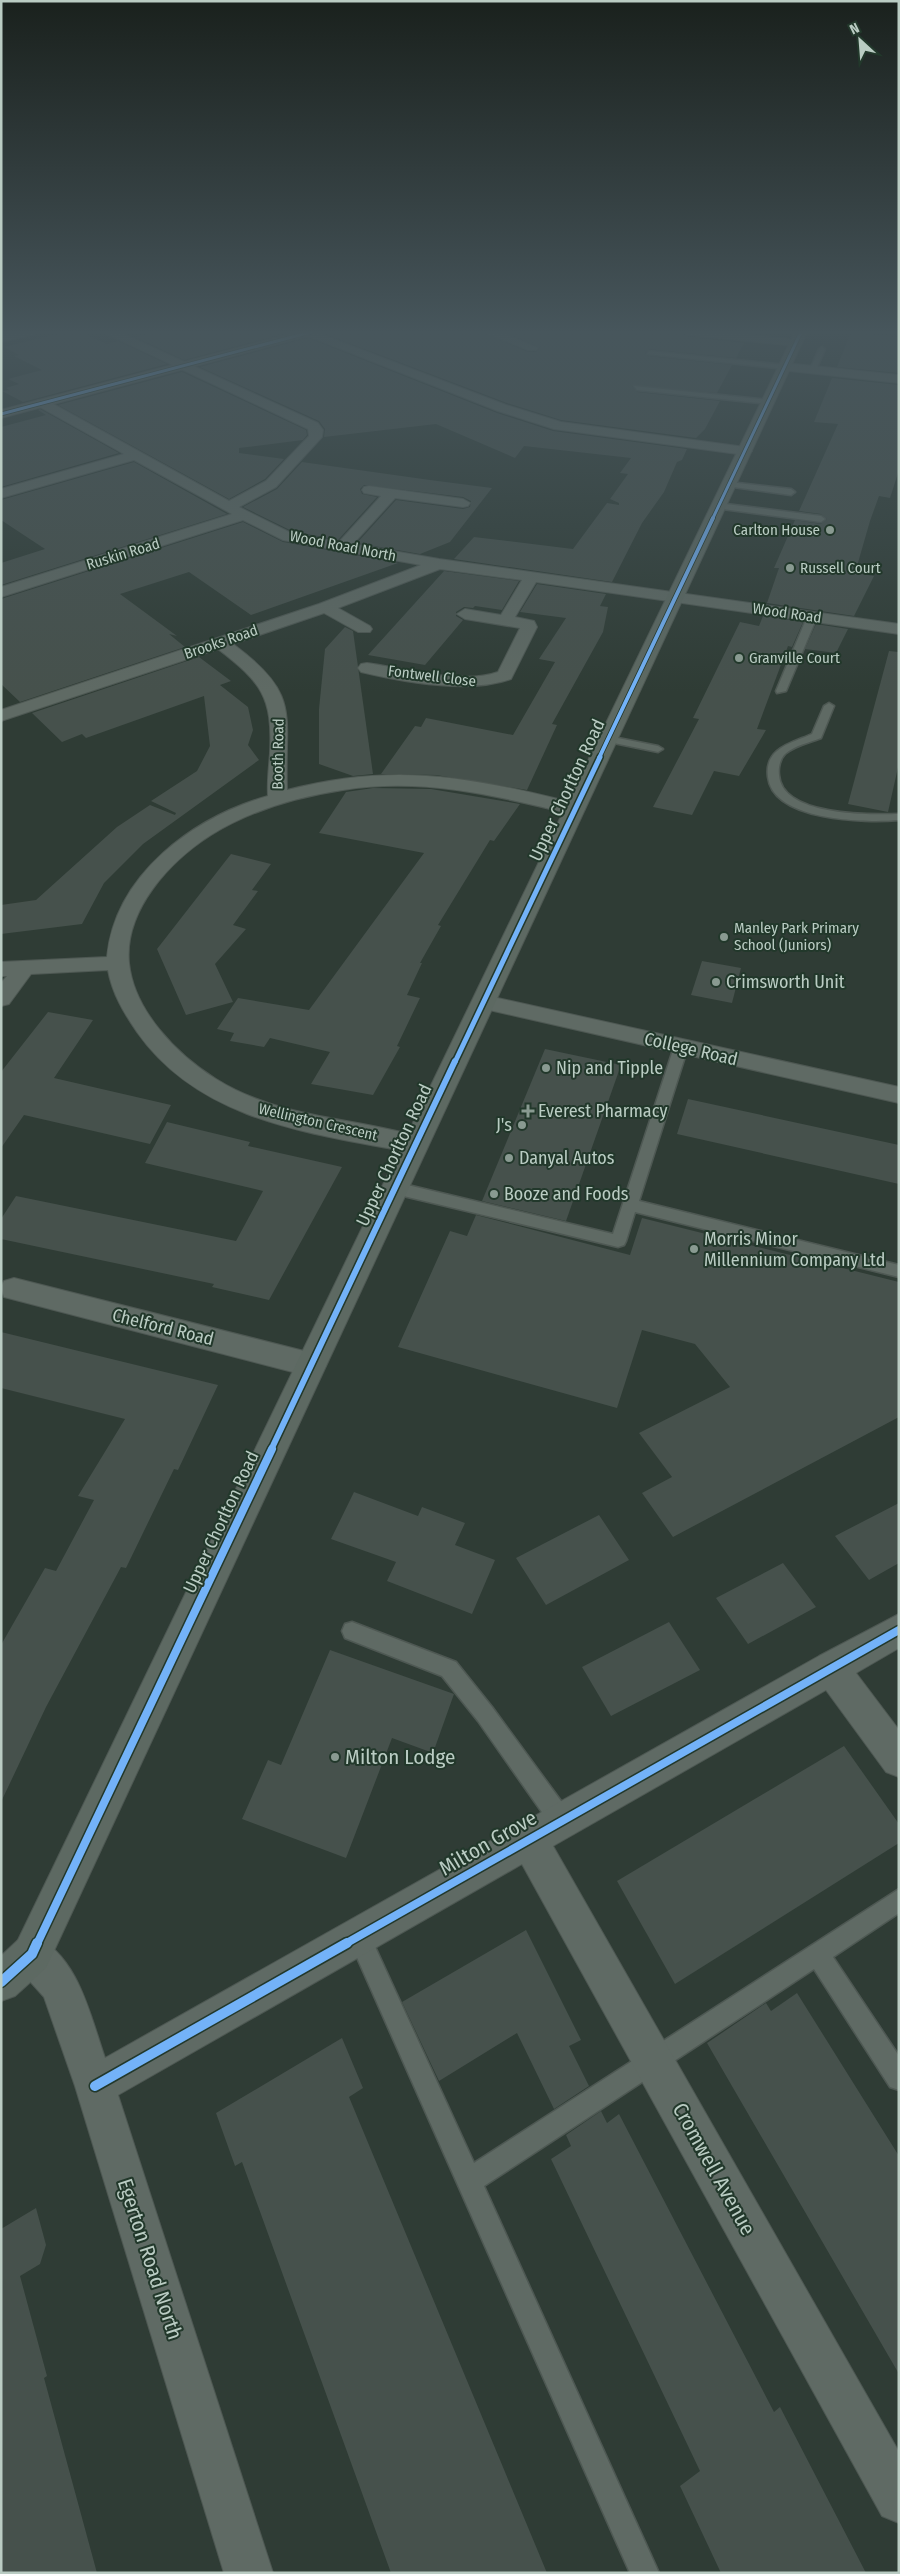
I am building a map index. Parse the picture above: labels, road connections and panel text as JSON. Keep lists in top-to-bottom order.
{
  "streets": {
    "main road": ["Upper Chorlton Road"],
    "street": [
      "Wood Road North",
      "Ruskin Road",
      "Wood Road",
      "Brooks Road",
      "Fontwell Close",
      "Booth Road",
      "College Road",
      "Wellington Crescent",
      "Chelford Road",
      "Milton Grove",
      "Cromwell Avenue",
      "Egerton Road North"
    ]
  },
  "crossings": [
    ["Wood Road North", "Ruskin Road"],
    ["Wood Road North", "Wood Road"],
    ["Wood Road North", "Brooks Road"],
    ["Wood Road North", "Upper Chorlton Road"],
    ["Wood Road", "Upper Chorlton Road"],
    ["Brooks Road", "Booth Road"],
    ["Booth Road", "Wellington Crescent"],
    ["Upper Chorlton Road", "College Road"],
    ["Upper Chorlton Road", "Wellington Crescent"],
    ["Upper Chorlton Road", "Chelford Road"],
    ["Upper Chorlton Road", "Egerton Road North"],
    ["Milton Grove", "Cromwell Avenue"],
    ["Milton Grove", "Egerton Road North"]
  ],
  "places": {
    "other": [
      "Carlton House",
      "Russell Court",
      "Granville Court",
      "Manley Park Primary School (Juniors)",
      "Crimsworth Unit",
      "Nip and Tipple",
      "J's",
      "Danyal Autos",
      "Booze and Foods",
      "Morris Minor Millennium Company Ltd",
      "Milton Lodge"
    ],
    "health": ["Everest Pharmacy"]
  },
  "north": "top left"
}
